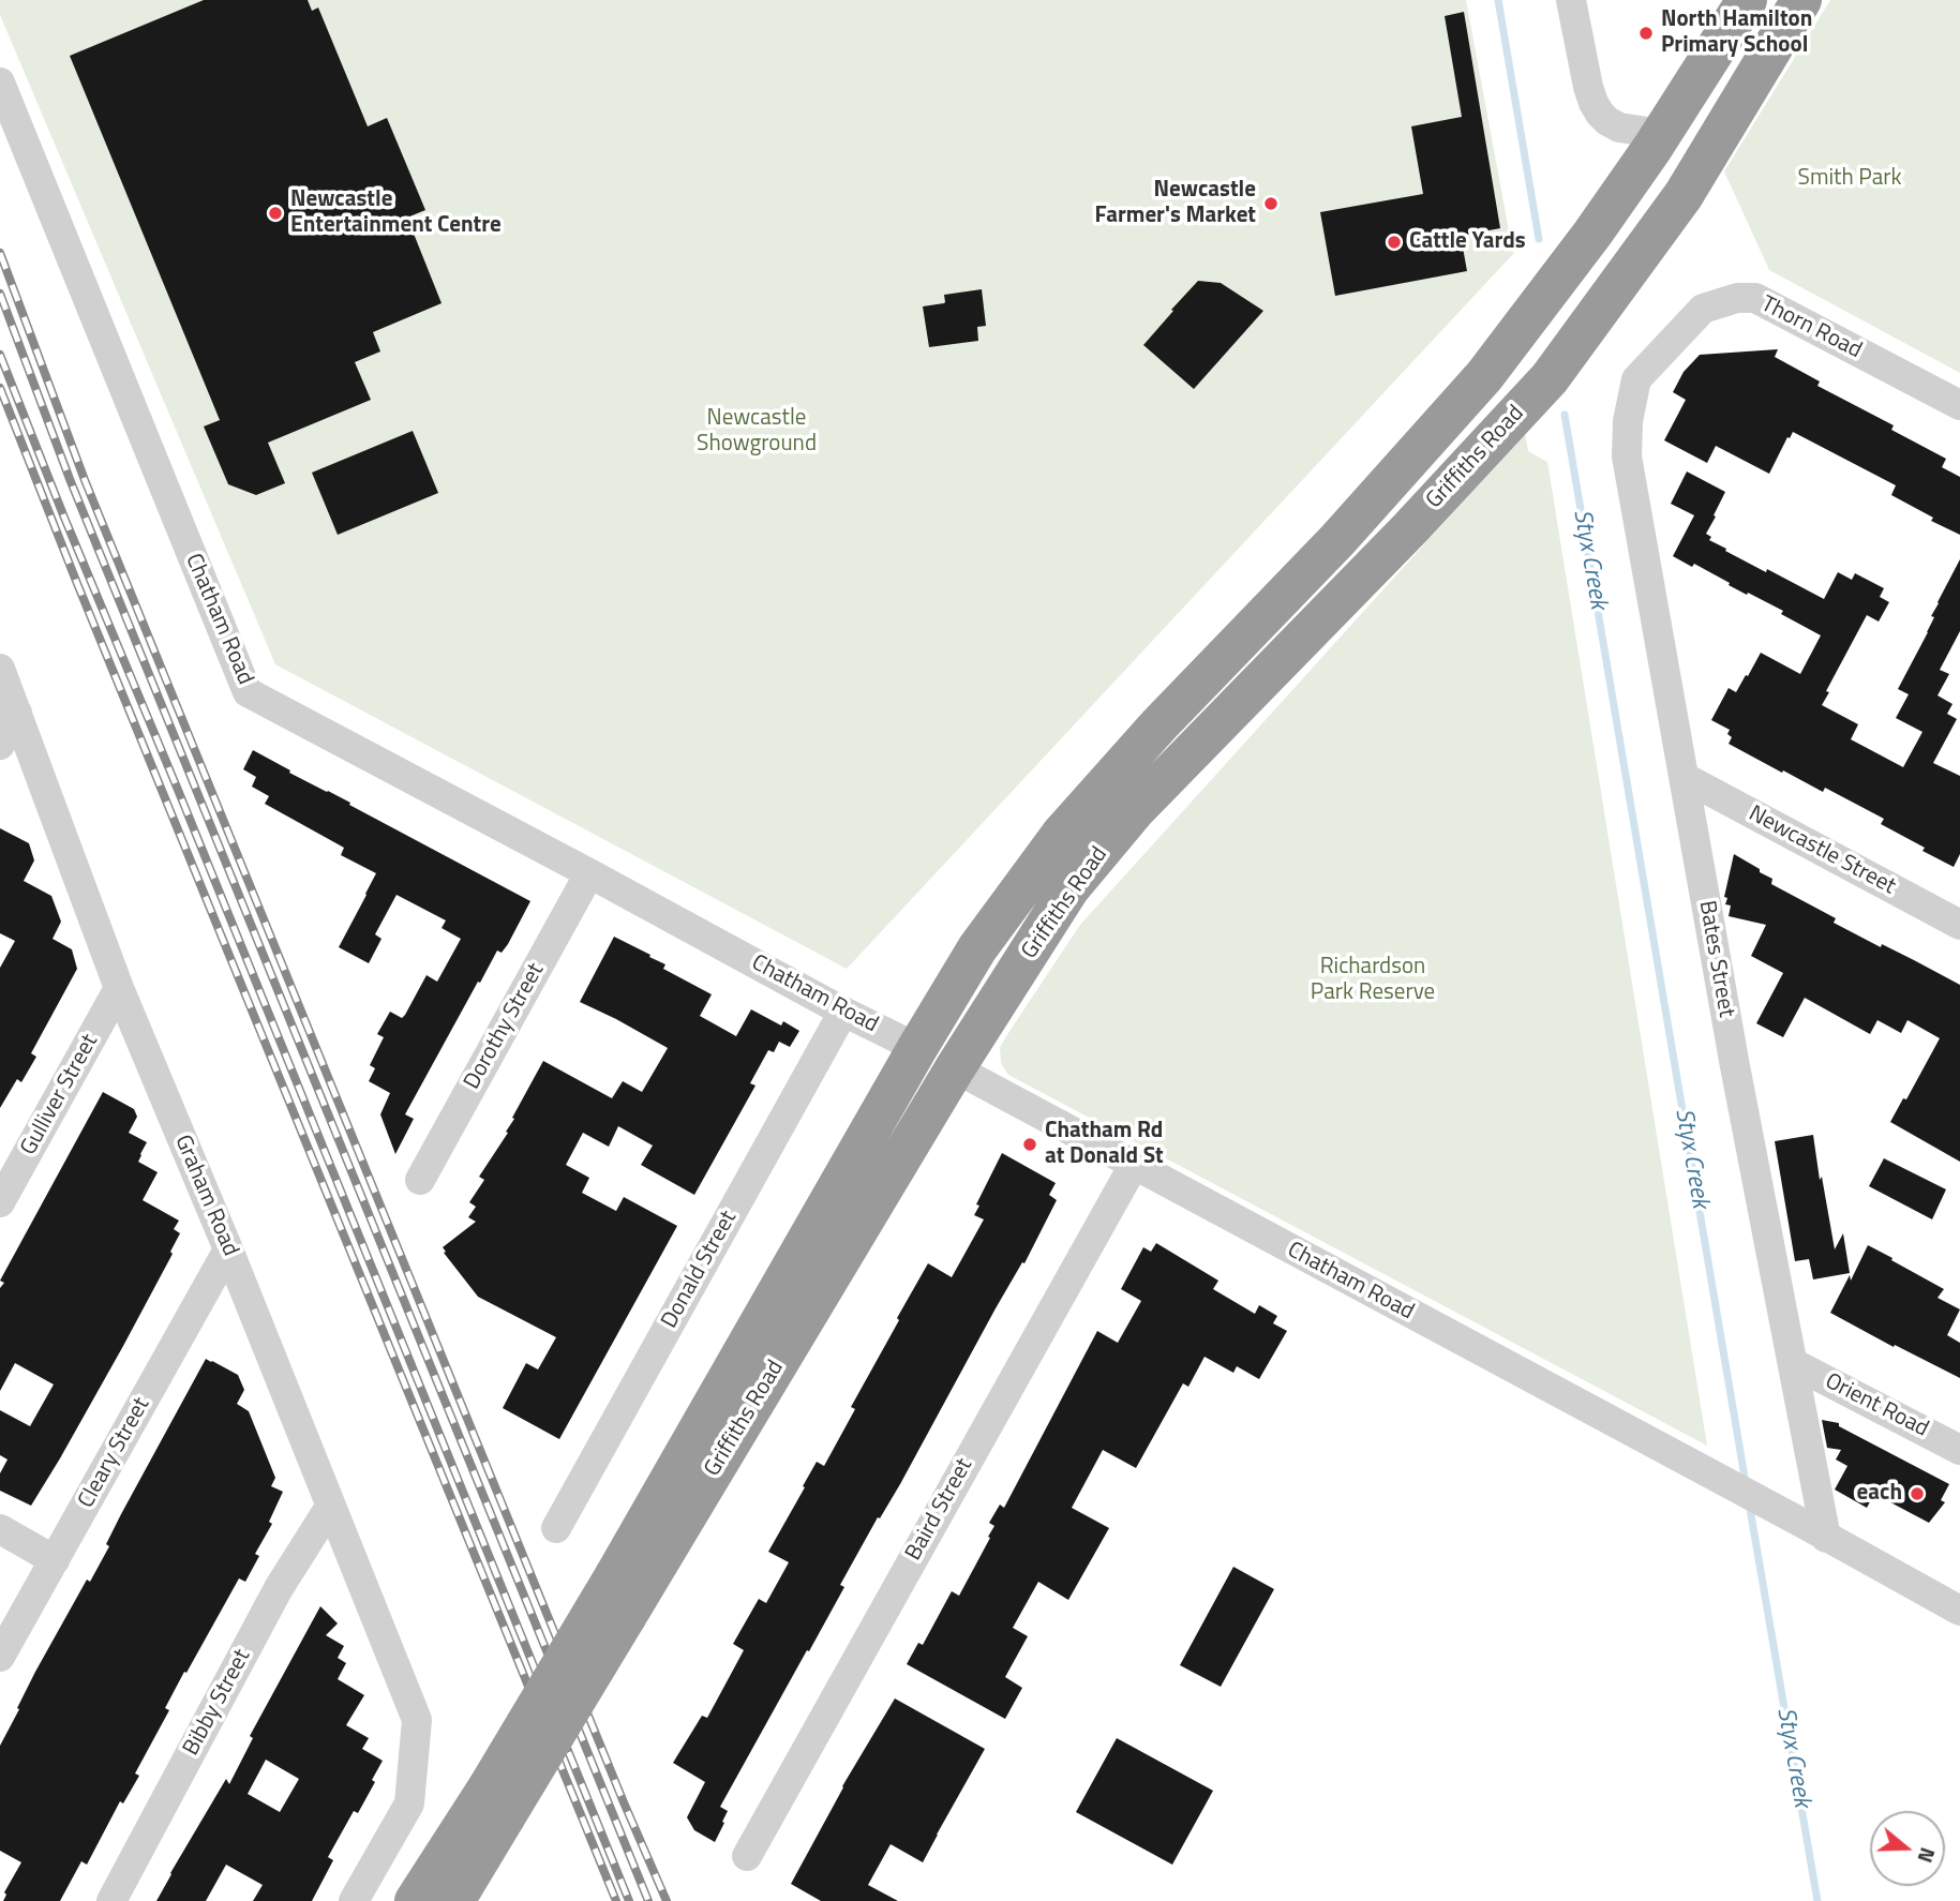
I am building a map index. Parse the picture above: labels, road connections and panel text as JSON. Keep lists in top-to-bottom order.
{
  "streets": {
    "highway": ["Griffiths Road", "Chatham Road"],
    "street": [
      "Thorn Road",
      "Newcastle Street",
      "Bates Street",
      "Dorothy Street",
      "Gulliver Street",
      "Graham Road",
      "Donald Street",
      "Orient Road",
      "Cleary Street",
      "Baird Street",
      "Bibby Street"
    ]
  },
  "crossings": [
    ["Thorn Road", "Bates Street"],
    ["Griffiths Road", "Chatham Road"],
    ["Chatham Road", "Bates Street"],
    ["Chatham Road", "Dorothy Street"],
    ["Chatham Road", "Donald Street"],
    ["Chatham Road", "Baird Street"],
    ["Newcastle Street", "Bates Street"],
    ["Bates Street", "Orient Road"],
    ["Gulliver Street", "Graham Road"],
    ["Graham Road", "Cleary Street"],
    ["Graham Road", "Bibby Street"]
  ],
  "water": ["Styx Creek"],
  "parks": ["Smith Park", "Newcastle Showground", "Richardson Park Reserve"],
  "places": [
    "North Hamilton Primary School",
    "Newcastle Farmer's Market",
    "Newcastle Entertainment Centre",
    "Cattle Yards",
    "Chatham Rd at Donald St",
    "each"
  ],
  "north": "right"
}
